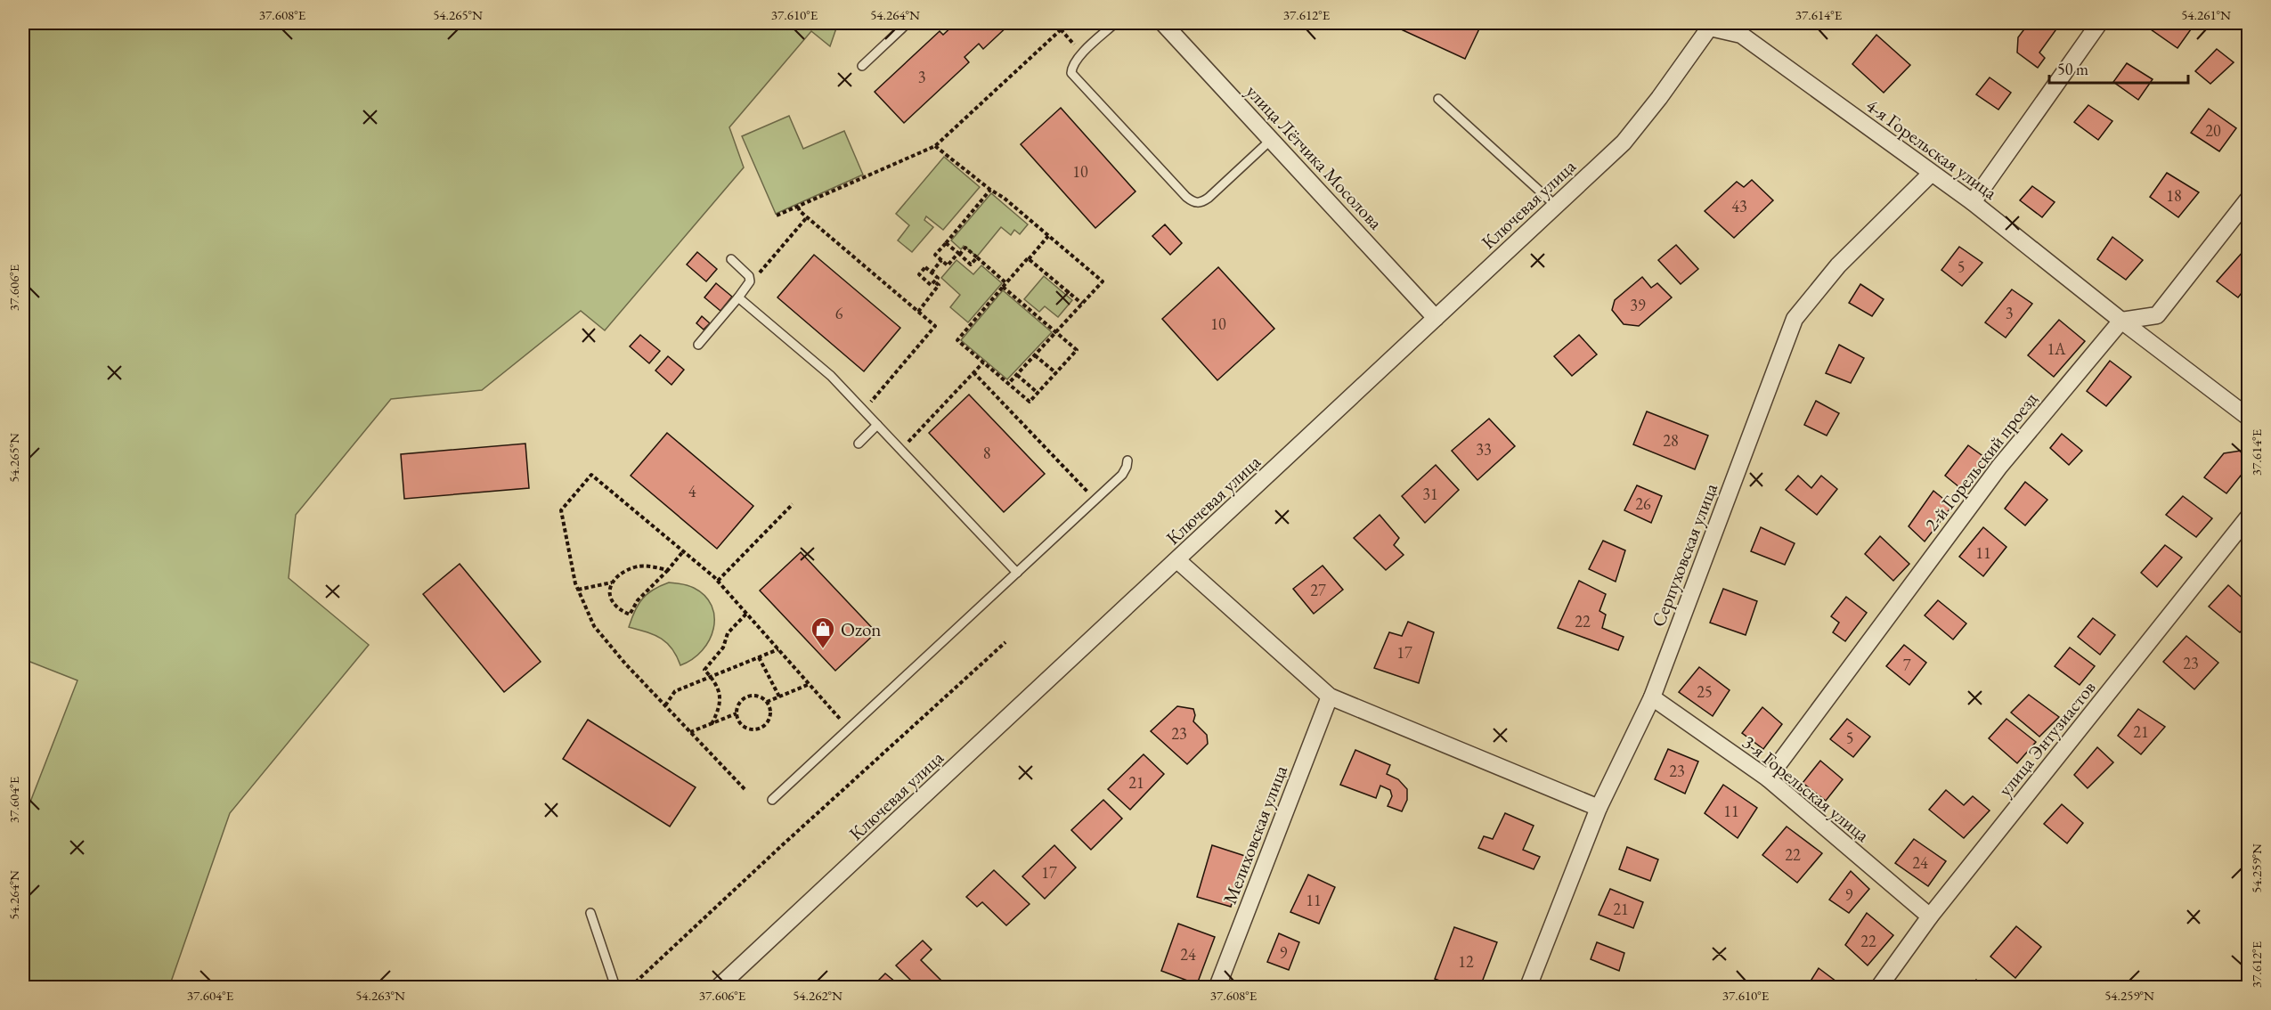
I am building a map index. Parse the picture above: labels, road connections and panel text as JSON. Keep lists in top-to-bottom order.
{
  "streets": {
    "street": [
      "4-я Горельская улица",
      "улица Лётчика Мосолова",
      "Ключевая улица",
      "2-й Горельский проезд",
      "Серпуховская улица",
      "улица Энтузиастов",
      "3-я Горельская улица",
      "Мелиховская улица"
    ]
  },
  "crossings": [
    ["4-я Горельская улица", "Ключевая улица"],
    ["4-я Горельская улица", "2-й Горельский проезд"],
    ["4-я Горельская улица", "Серпуховская улица"],
    ["улица Лётчика Мосолова", "Ключевая улица"],
    ["2-й Горельский проезд", "3-я Горельская улица"],
    ["Серпуховская улица", "3-я Горельская улица"],
    ["улица Энтузиастов", "3-я Горельская улица"]
  ],
  "places": {
    "shop": ["Ozon"]
  },
  "house_numbers": [
    "3",
    "20",
    "10",
    "18",
    "43",
    "5",
    "39",
    "6",
    "3",
    "10",
    "1А",
    "28",
    "33",
    "8",
    "4",
    "31",
    "26",
    "11",
    "27",
    "22",
    "17",
    "23",
    "7",
    "25",
    "21",
    "23",
    "5",
    "23",
    "21",
    "11",
    "22",
    "24",
    "17",
    "9",
    "11",
    "21",
    "22",
    "9",
    "24",
    "12"
  ],
  "scale_bar": "50 m",
  "coordinates": [
    "37.608°E",
    "54.265°N",
    "37.610°E",
    "54.264°N",
    "37.612°E",
    "37.614°E",
    "54.261°N",
    "37.606°E",
    "37.604°E",
    "54.259°N",
    "54.263°N",
    "54.262°N"
  ]
}
